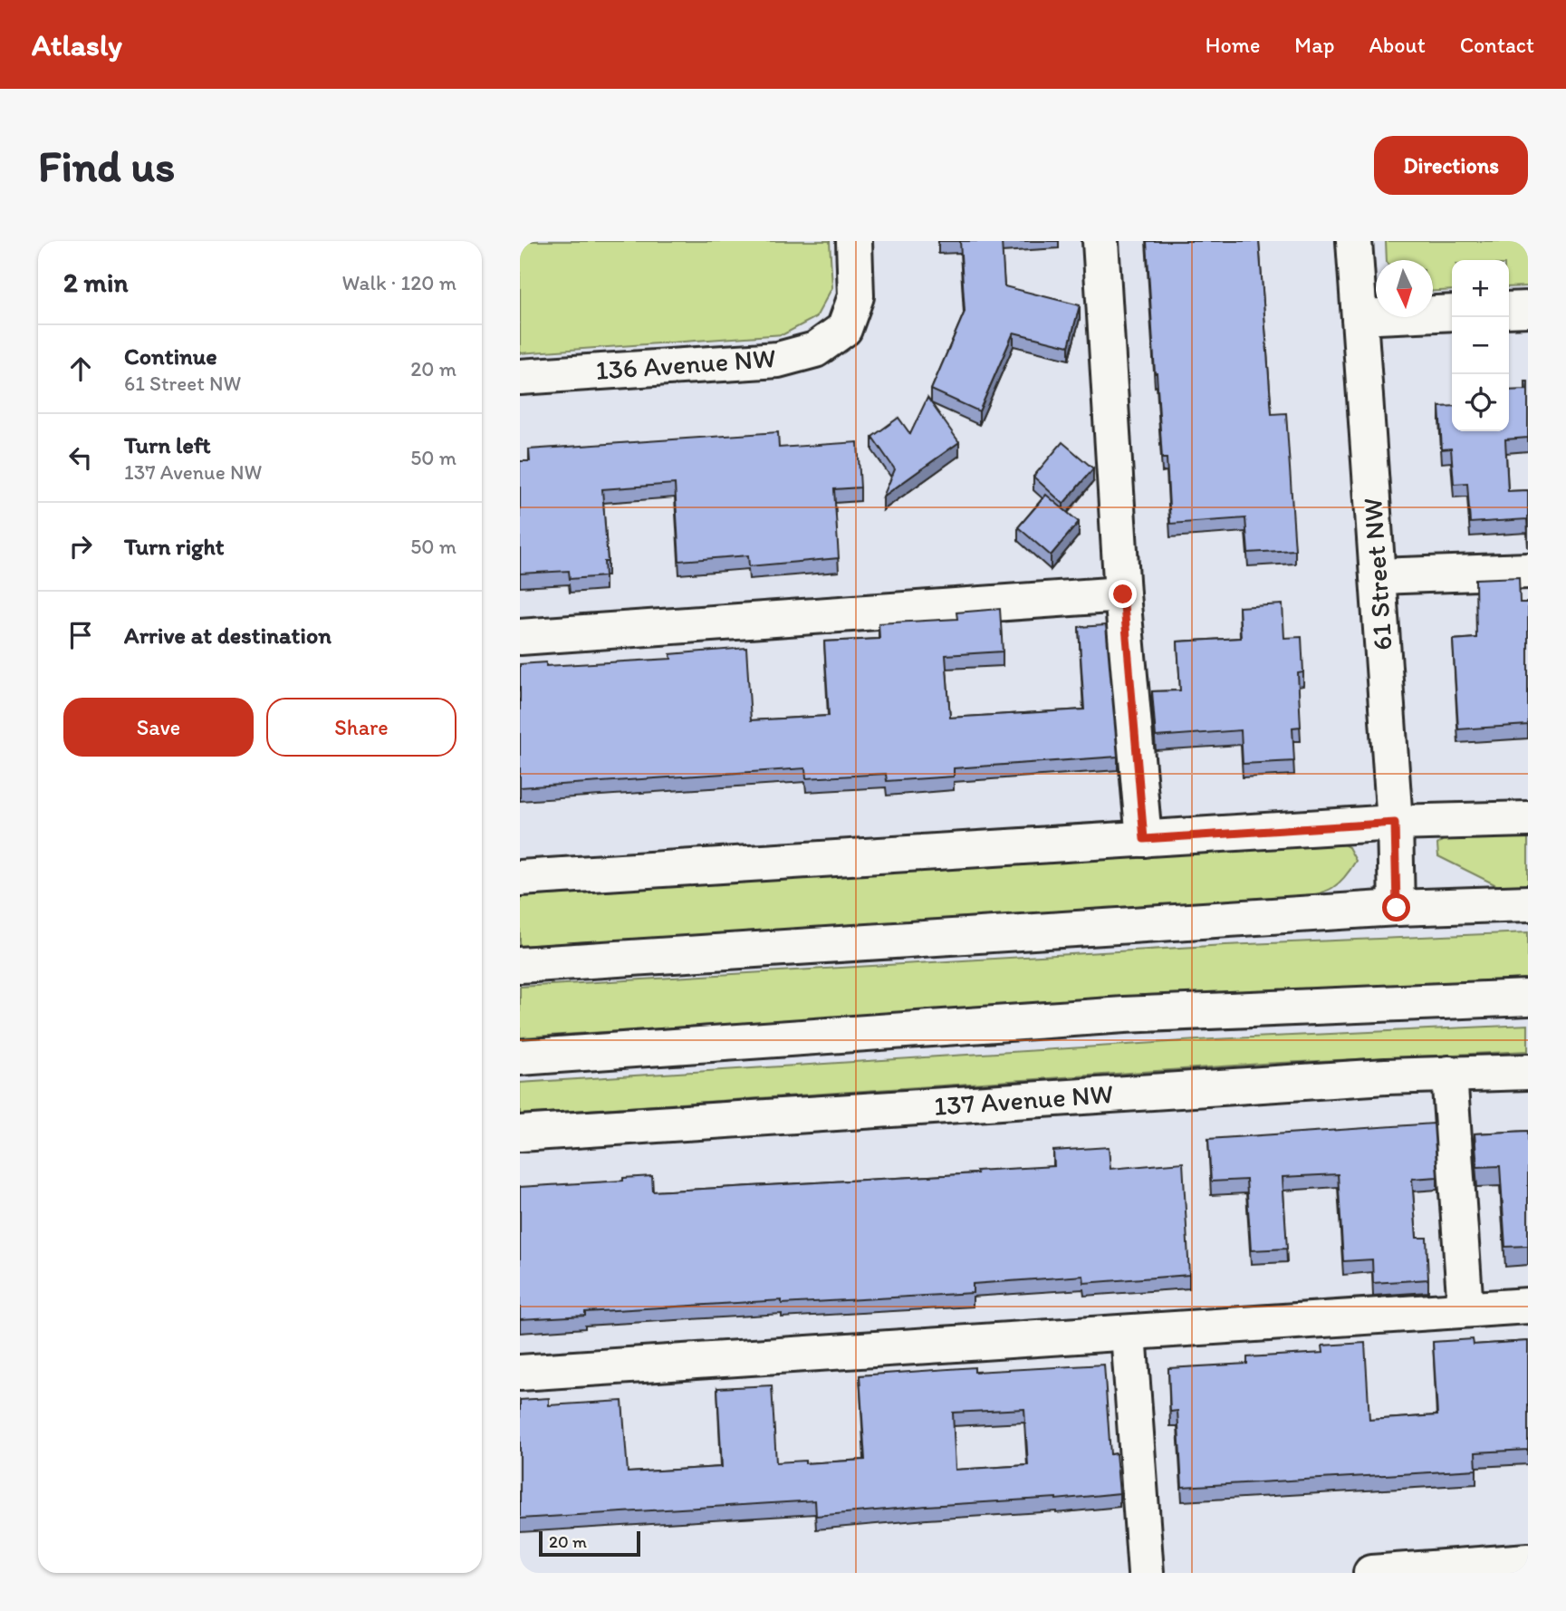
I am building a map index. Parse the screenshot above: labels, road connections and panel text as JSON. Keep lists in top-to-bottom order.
{
  "streets": {
    "street": ["136 Avenue NW", "61 Street NW", "137 Avenue NW"]
  },
  "scale_bar": "20 m",
  "north": "bottom",
  "page": {
    "header": "Atlasly",
    "nav": [
      "Home",
      "Map",
      "About",
      "Contact"
    ],
    "buttons": [
      "Directions",
      ["Save", "Share"]
    ],
    "title": "Find us",
    "heading": ["2 min", "Walk · 120 m"],
    "map_buttons": ["+", "−"],
    "list": [
      ["Continue", "61 Street NW", "20 m"],
      ["Turn left", "137 Avenue NW", "50 m"],
      ["Turn right", "50 m"],
      "Arrive at destination"
    ],
    "scale": "20 m"
  }
}
